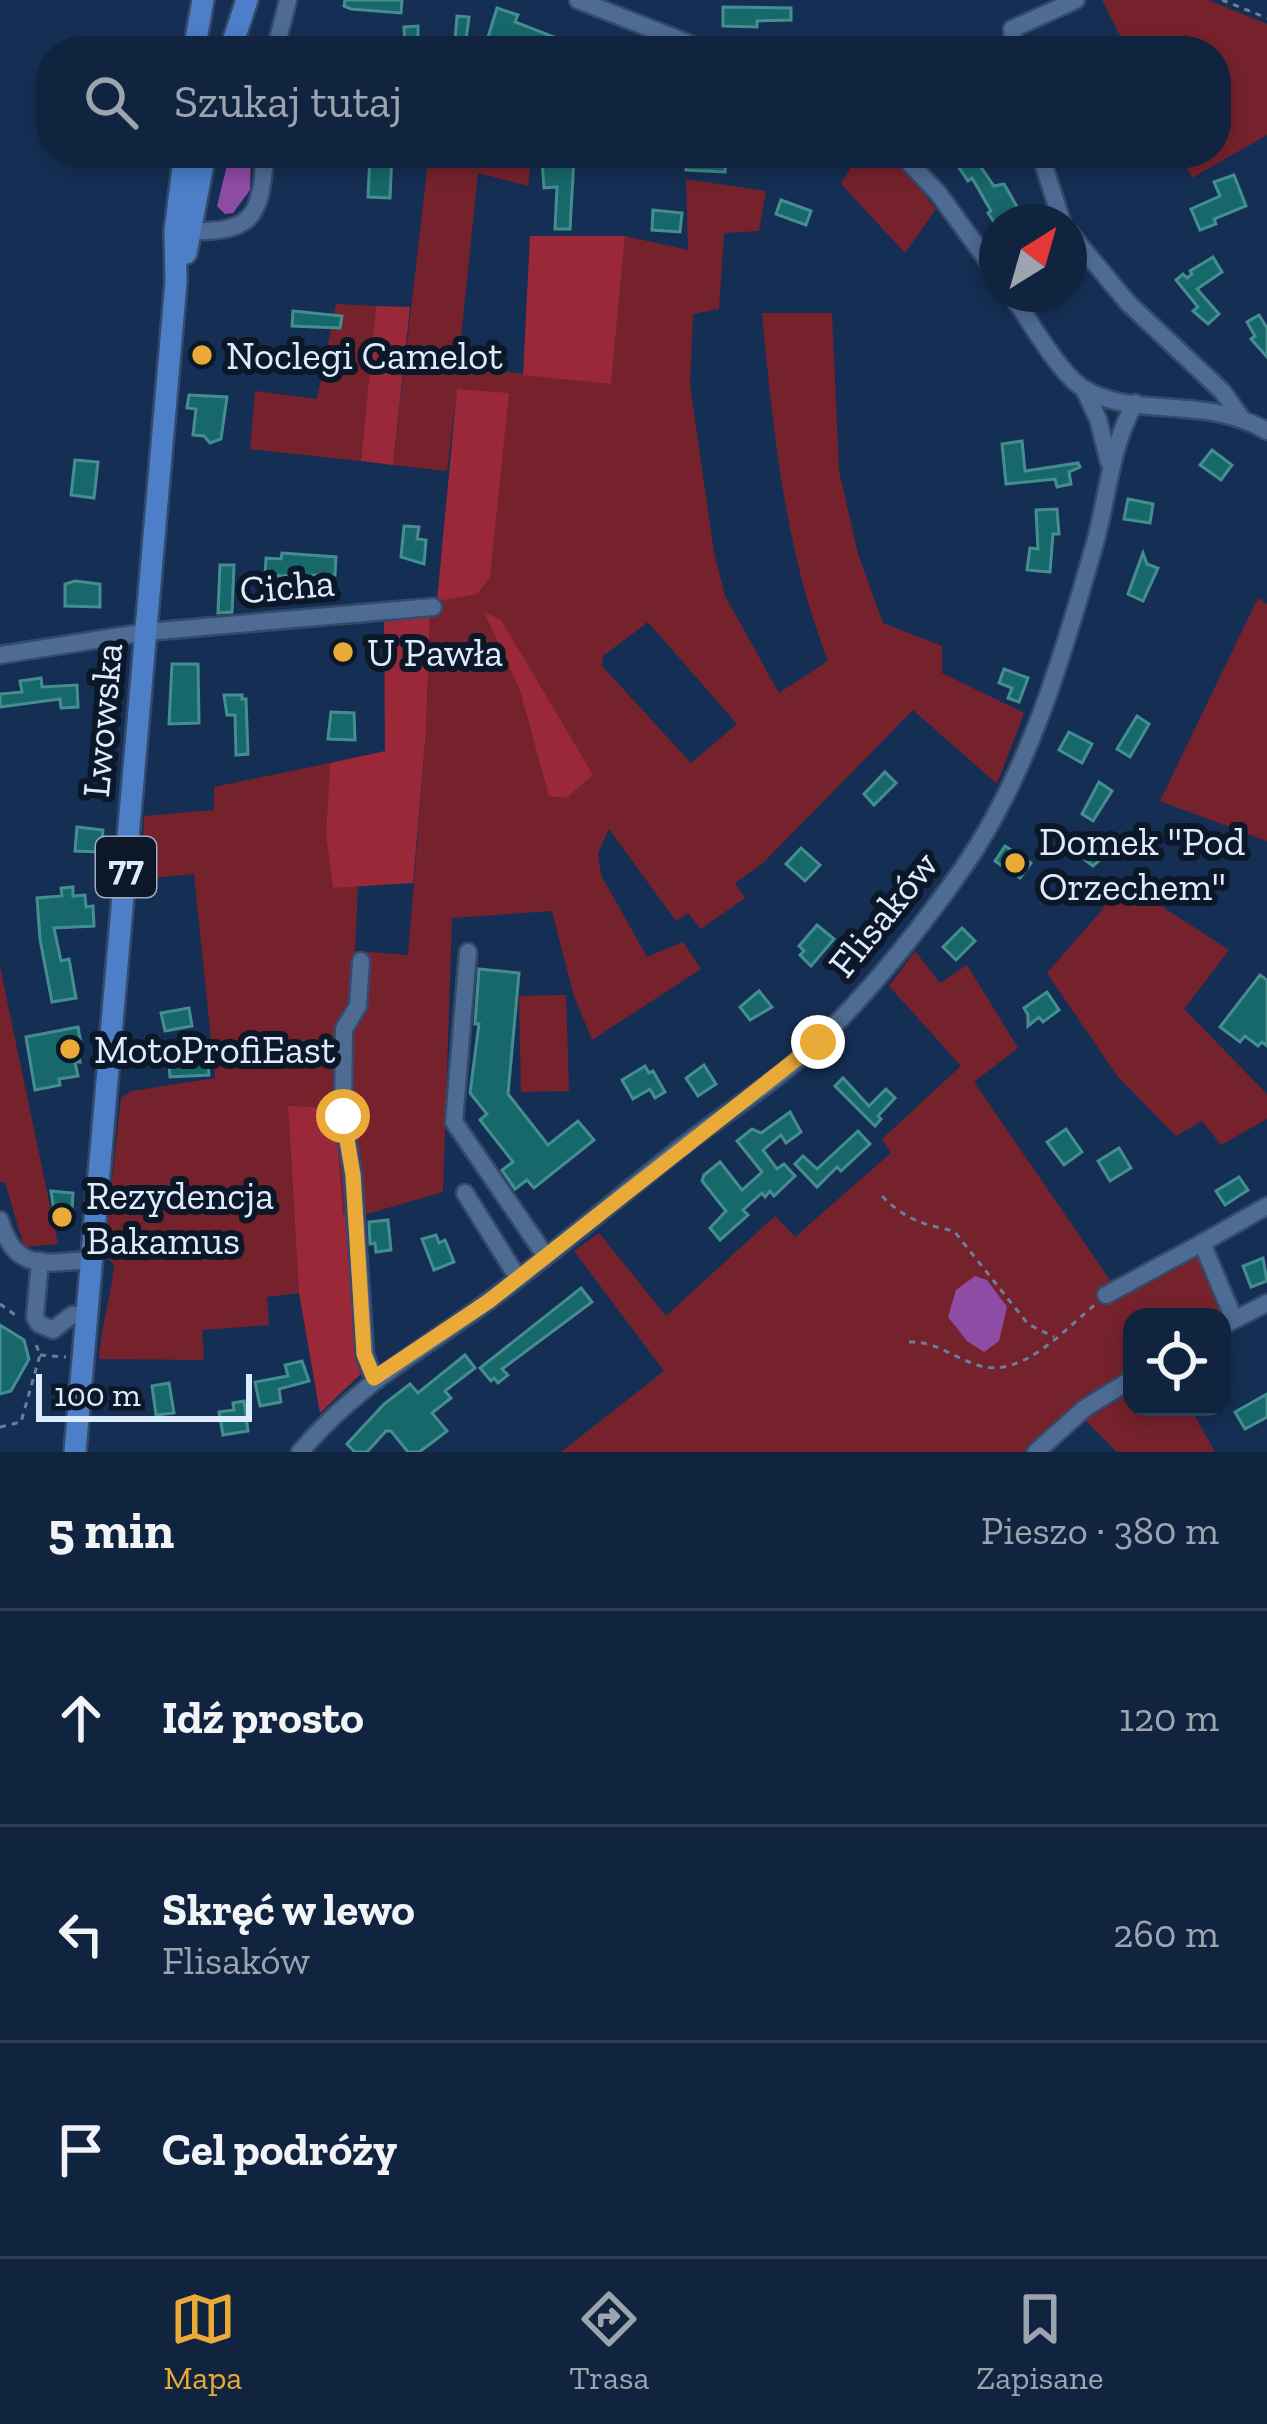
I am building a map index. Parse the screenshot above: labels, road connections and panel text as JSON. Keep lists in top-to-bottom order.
{
  "streets": {
    "main road": ["Lwowska", "77"],
    "street": ["Cicha", "Flisaków"]
  },
  "crossings": [
    ["Cicha", "Lwowska"]
  ],
  "places": [
    "Noclegi Camelot",
    "U Pawła",
    "Domek \"Pod Orzechem\"",
    "MotoProfiEast",
    "Rezydencja Bakamus"
  ],
  "scale_bar": "100 m",
  "north": "top right",
  "page": {
    "search": "Szukaj tutaj",
    "scale": "100 m",
    "heading": ["5 min", "Pieszo · 380 m"],
    "list": [
      ["Idź prosto", "120 m"],
      ["Skręć w lewo", "Flisaków", "260 m"],
      "Cel podróży"
    ],
    "nav": ["Mapa", "Trasa", "Zapisane"]
  }
}
